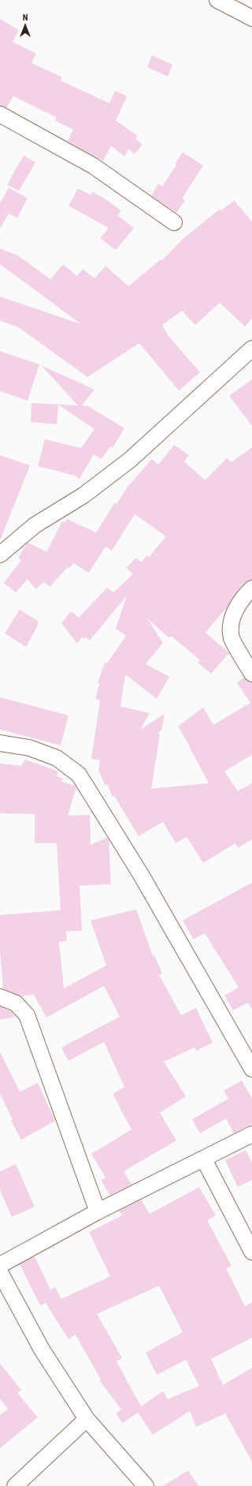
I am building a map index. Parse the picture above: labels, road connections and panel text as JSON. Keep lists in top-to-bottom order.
{
  "north": "top"
}
